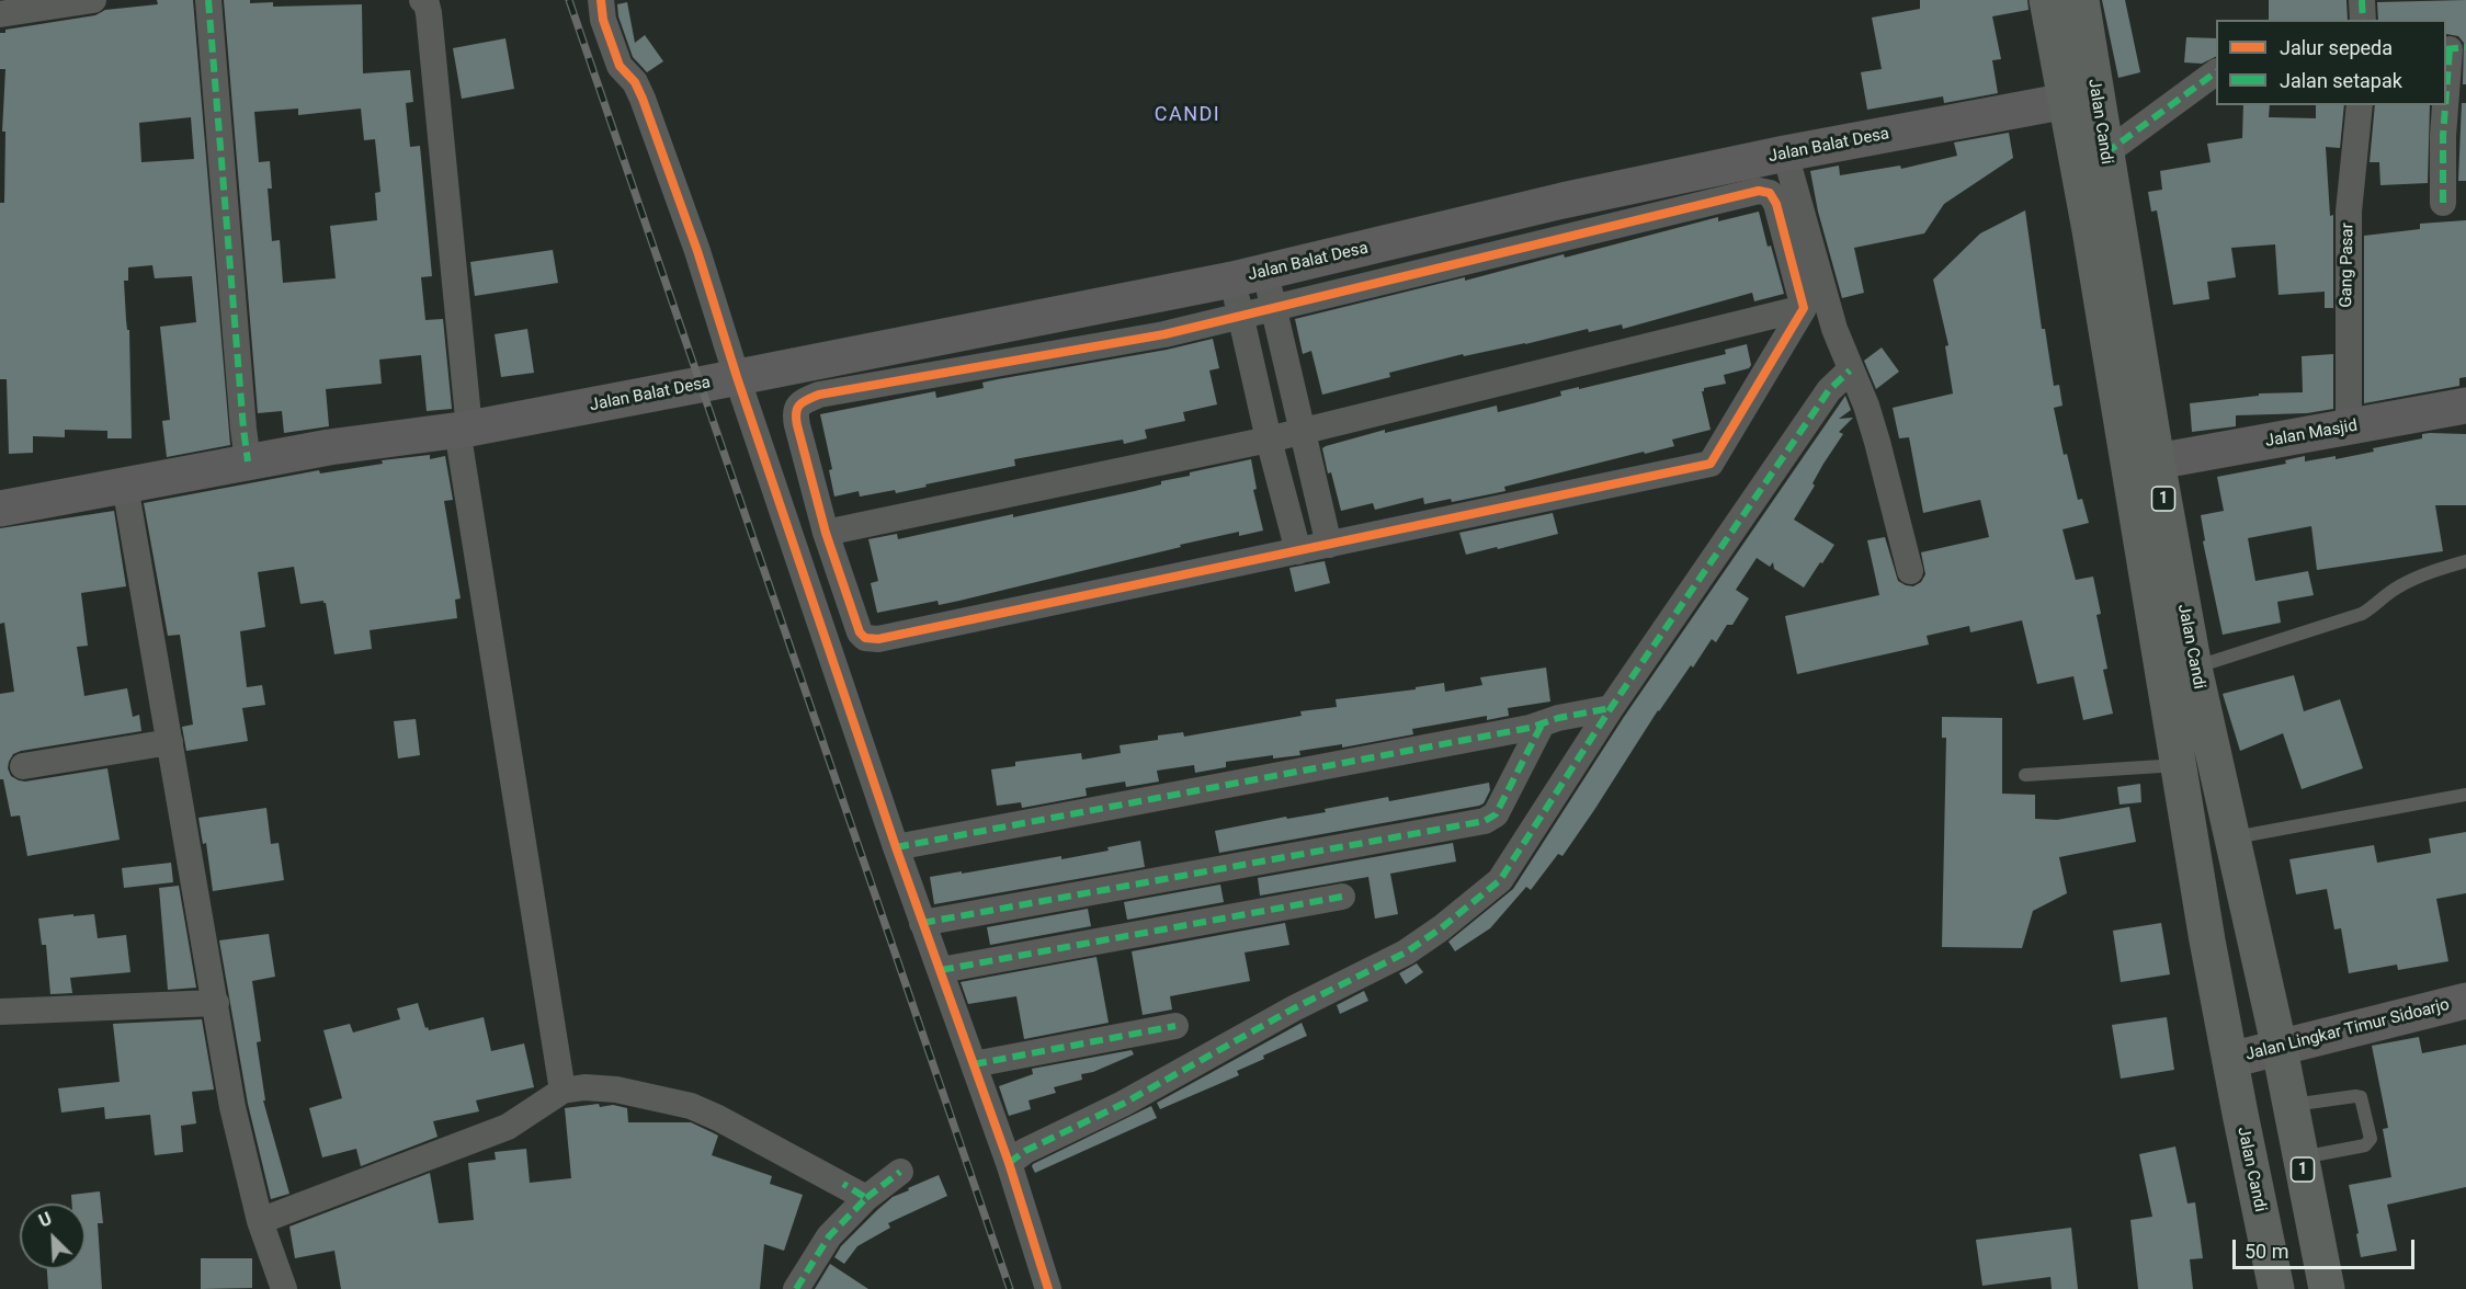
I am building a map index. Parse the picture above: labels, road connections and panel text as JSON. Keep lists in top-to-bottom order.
{
  "streets": {
    "highway": ["Jalan Candi", "1"],
    "street": [
      "Jalan Balat Desa",
      "Gang Pasar",
      "Jalan Masjid",
      "Jalan Lingkar Timur Sidoarjo"
    ]
  },
  "crossings": [
    ["Jalan Candi", "Jalan Balat Desa"],
    ["Jalan Candi", "Jalan Masjid"],
    ["Jalan Candi", "Jalan Lingkar Timur Sidoarjo"],
    ["Gang Pasar", "Jalan Masjid"]
  ],
  "districts": ["CANDI"],
  "legend": ["Jalur sepeda", "Jalan setapak"],
  "scale_bar": "50 m",
  "north": "top left"
}
